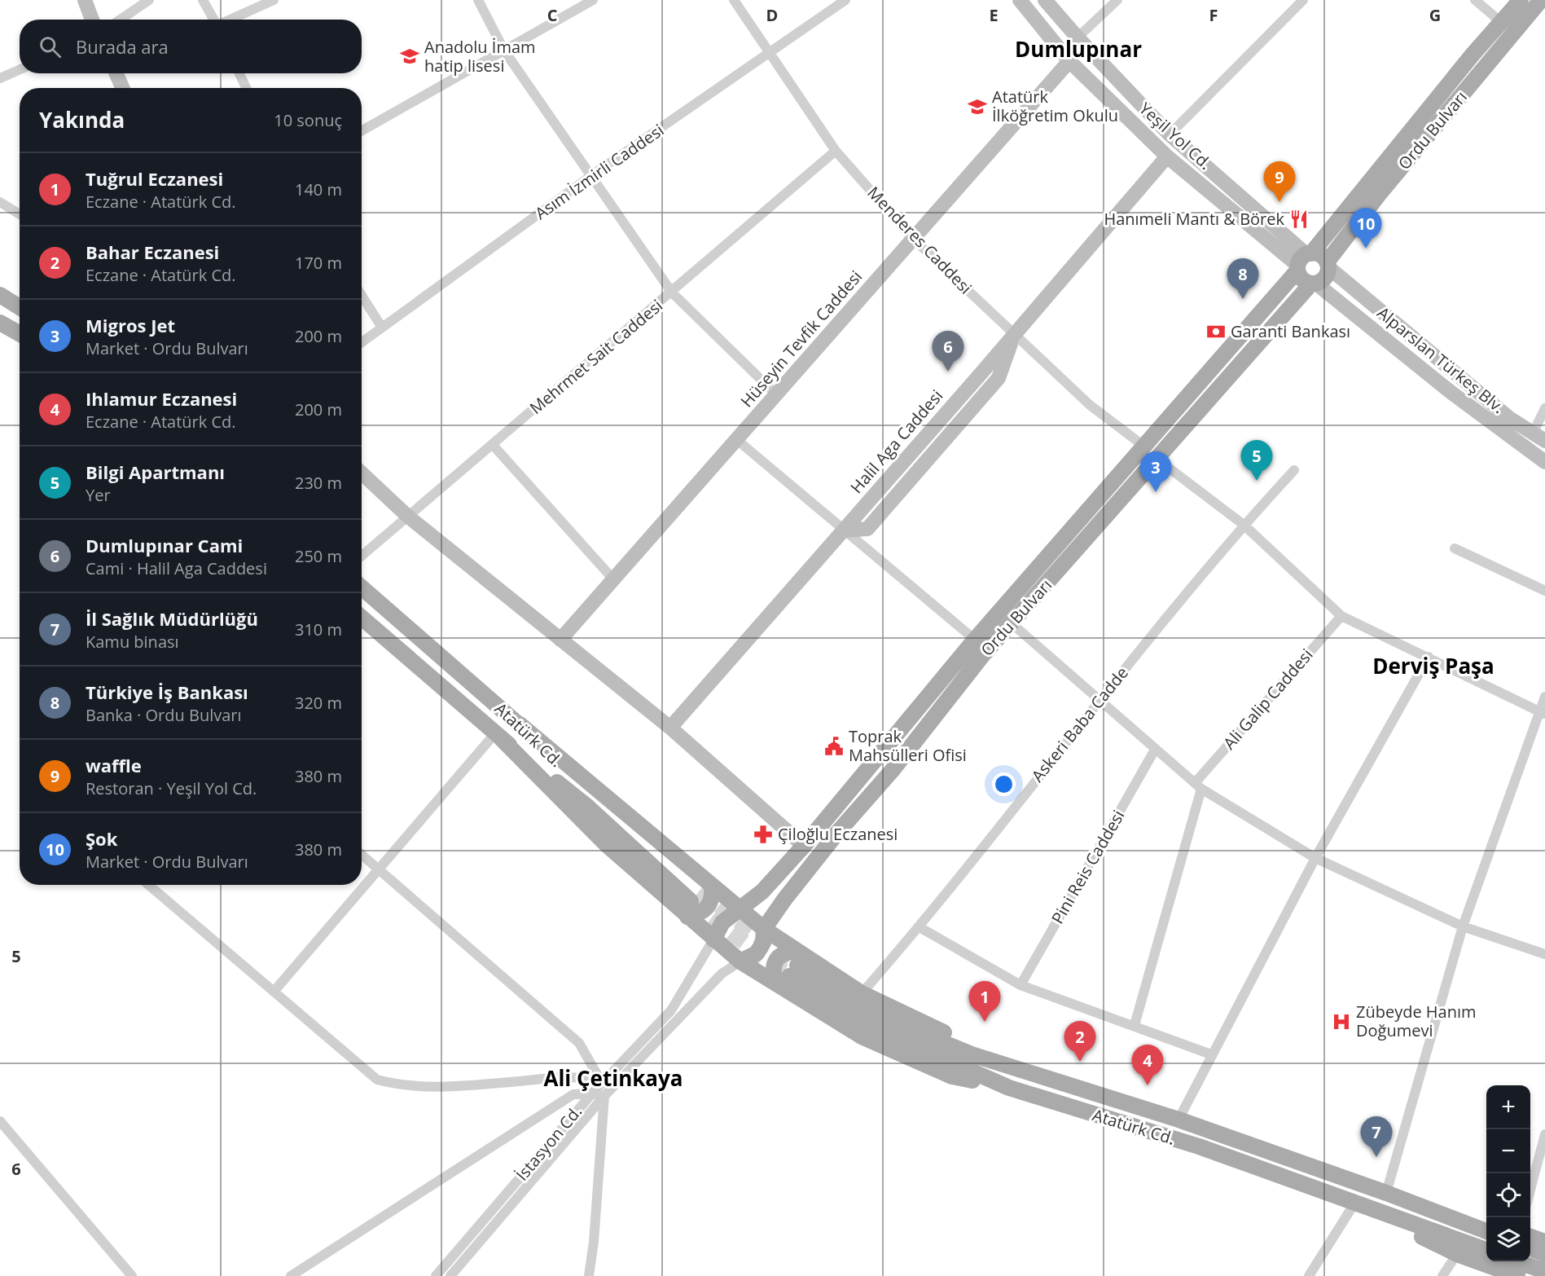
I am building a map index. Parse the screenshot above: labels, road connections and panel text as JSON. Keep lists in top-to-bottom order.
{
  "streets": {
    "main road": ["Ordu Bulvarı", "Atatürk Cd."],
    "street": [
      "Yeşil Yol Cd.",
      "Asım İzmirli Caddesi",
      "Menderes Caddesi",
      "Hüseyin Tevfik Caddesi",
      "Mehrmet Sait Caddesi",
      "Alparslan Türkeş Blv.",
      "Halil Aga Caddesi",
      "Ali Galip Caddesi",
      "Askeri Baba Cadde",
      "Pini Reis Caddesi",
      "İstasyon Cd."
    ]
  },
  "crossings": [
    ["Ordu Bulvarı", "Yeşil Yol Cd."],
    ["Ordu Bulvarı", "Menderes Caddesi"],
    ["Ordu Bulvarı", "Alparslan Türkeş Blv."],
    ["Ordu Bulvarı", "İstasyon Cd."],
    ["Yeşil Yol Cd.", "Hüseyin Tevfik Caddesi"],
    ["Yeşil Yol Cd.", "Alparslan Türkeş Blv."],
    ["Yeşil Yol Cd.", "Halil Aga Caddesi"],
    ["Asım İzmirli Caddesi", "Menderes Caddesi"],
    ["Menderes Caddesi", "Hüseyin Tevfik Caddesi"],
    ["Menderes Caddesi", "Mehrmet Sait Caddesi"],
    ["Menderes Caddesi", "Halil Aga Caddesi"]
  ],
  "districts": ["Dumlupınar", "Derviş Paşa", "Ali Çetinkaya"],
  "places": {
    "school or university": ["Anadolu İmam hatip lisesi", "Atatürk İlköğretim Okulu"],
    "restaurant": ["Hanımeli Mantı & Börek"],
    "bank": ["Garanti Bankası"],
    "public building": ["Toprak Mahsülleri Ofisi"],
    "pharmacy": ["Çiloğlu Eczanesi"],
    "hospital": ["Zübeyde Hanım Doğumevi"]
  },
  "page": {
    "search": "Burada ara",
    "heading": ["Yakında", "10 sonuç"],
    "list": [
      {
        "mark": "1",
        "name": "Tuğrul Eczanesi",
        "note": "Eczane · Atatürk Cd.",
        "value": "140 m"
      },
      {
        "mark": "2",
        "name": "Bahar Eczanesi",
        "note": "Eczane · Atatürk Cd.",
        "value": "170 m"
      },
      {
        "mark": "3",
        "name": "Migros Jet",
        "note": "Market · Ordu Bulvarı",
        "value": "200 m"
      },
      {
        "mark": "4",
        "name": "Ihlamur Eczanesi",
        "note": "Eczane · Atatürk Cd.",
        "value": "200 m"
      },
      {
        "mark": "5",
        "name": "Bilgi Apartmanı",
        "note": "Yer",
        "value": "230 m"
      },
      {
        "mark": "6",
        "name": "Dumlupınar Cami",
        "note": "Cami · Halil Aga Caddesi",
        "value": "250 m"
      },
      {
        "mark": "7",
        "name": "İl Sağlık Müdürlüğü",
        "note": "Kamu binası",
        "value": "310 m"
      },
      {
        "mark": "8",
        "name": "Türkiye İş Bankası",
        "note": "Banka · Ordu Bulvarı",
        "value": "320 m"
      },
      {
        "mark": "9",
        "name": "waffle",
        "note": "Restoran · Yeşil Yol Cd.",
        "value": "380 m"
      },
      {
        "mark": "10",
        "name": "Şok",
        "note": "Market · Ordu Bulvarı",
        "value": "380 m"
      }
    ],
    "pins": [
      "9",
      "10",
      "8",
      "6",
      "5",
      "3",
      "1",
      "2",
      "4",
      "7"
    ],
    "map_buttons": ["+", "−"]
  },
  "grid": {
    "columns": [
      "C",
      "D",
      "E",
      "F",
      "G"
    ],
    "rows": ["5", "6"]
  }
}
